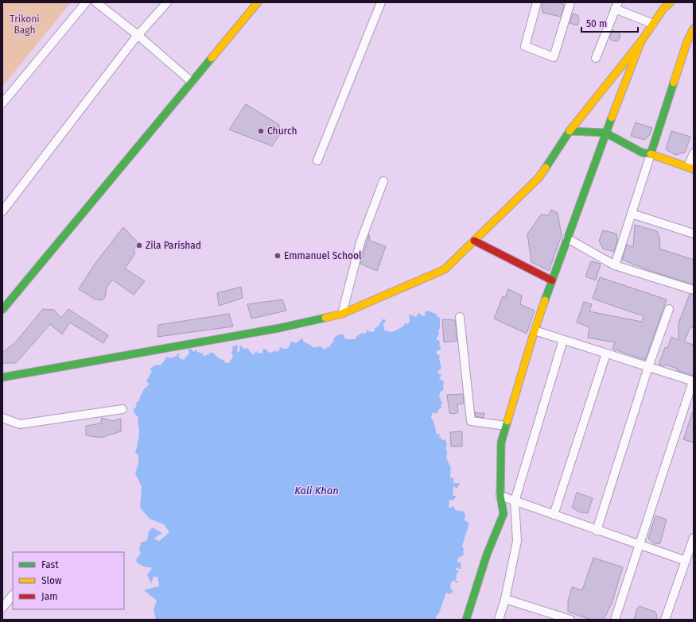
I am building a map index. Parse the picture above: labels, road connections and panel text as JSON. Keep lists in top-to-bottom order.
{
  "water": ["Kali Khan"],
  "parks": ["Trikoni Bagh"],
  "places": ["Church", "Zila Parishad", "Emmanuel School"],
  "legend": ["Fast", "Slow", "Jam"],
  "scale_bar": "50 m"
}
